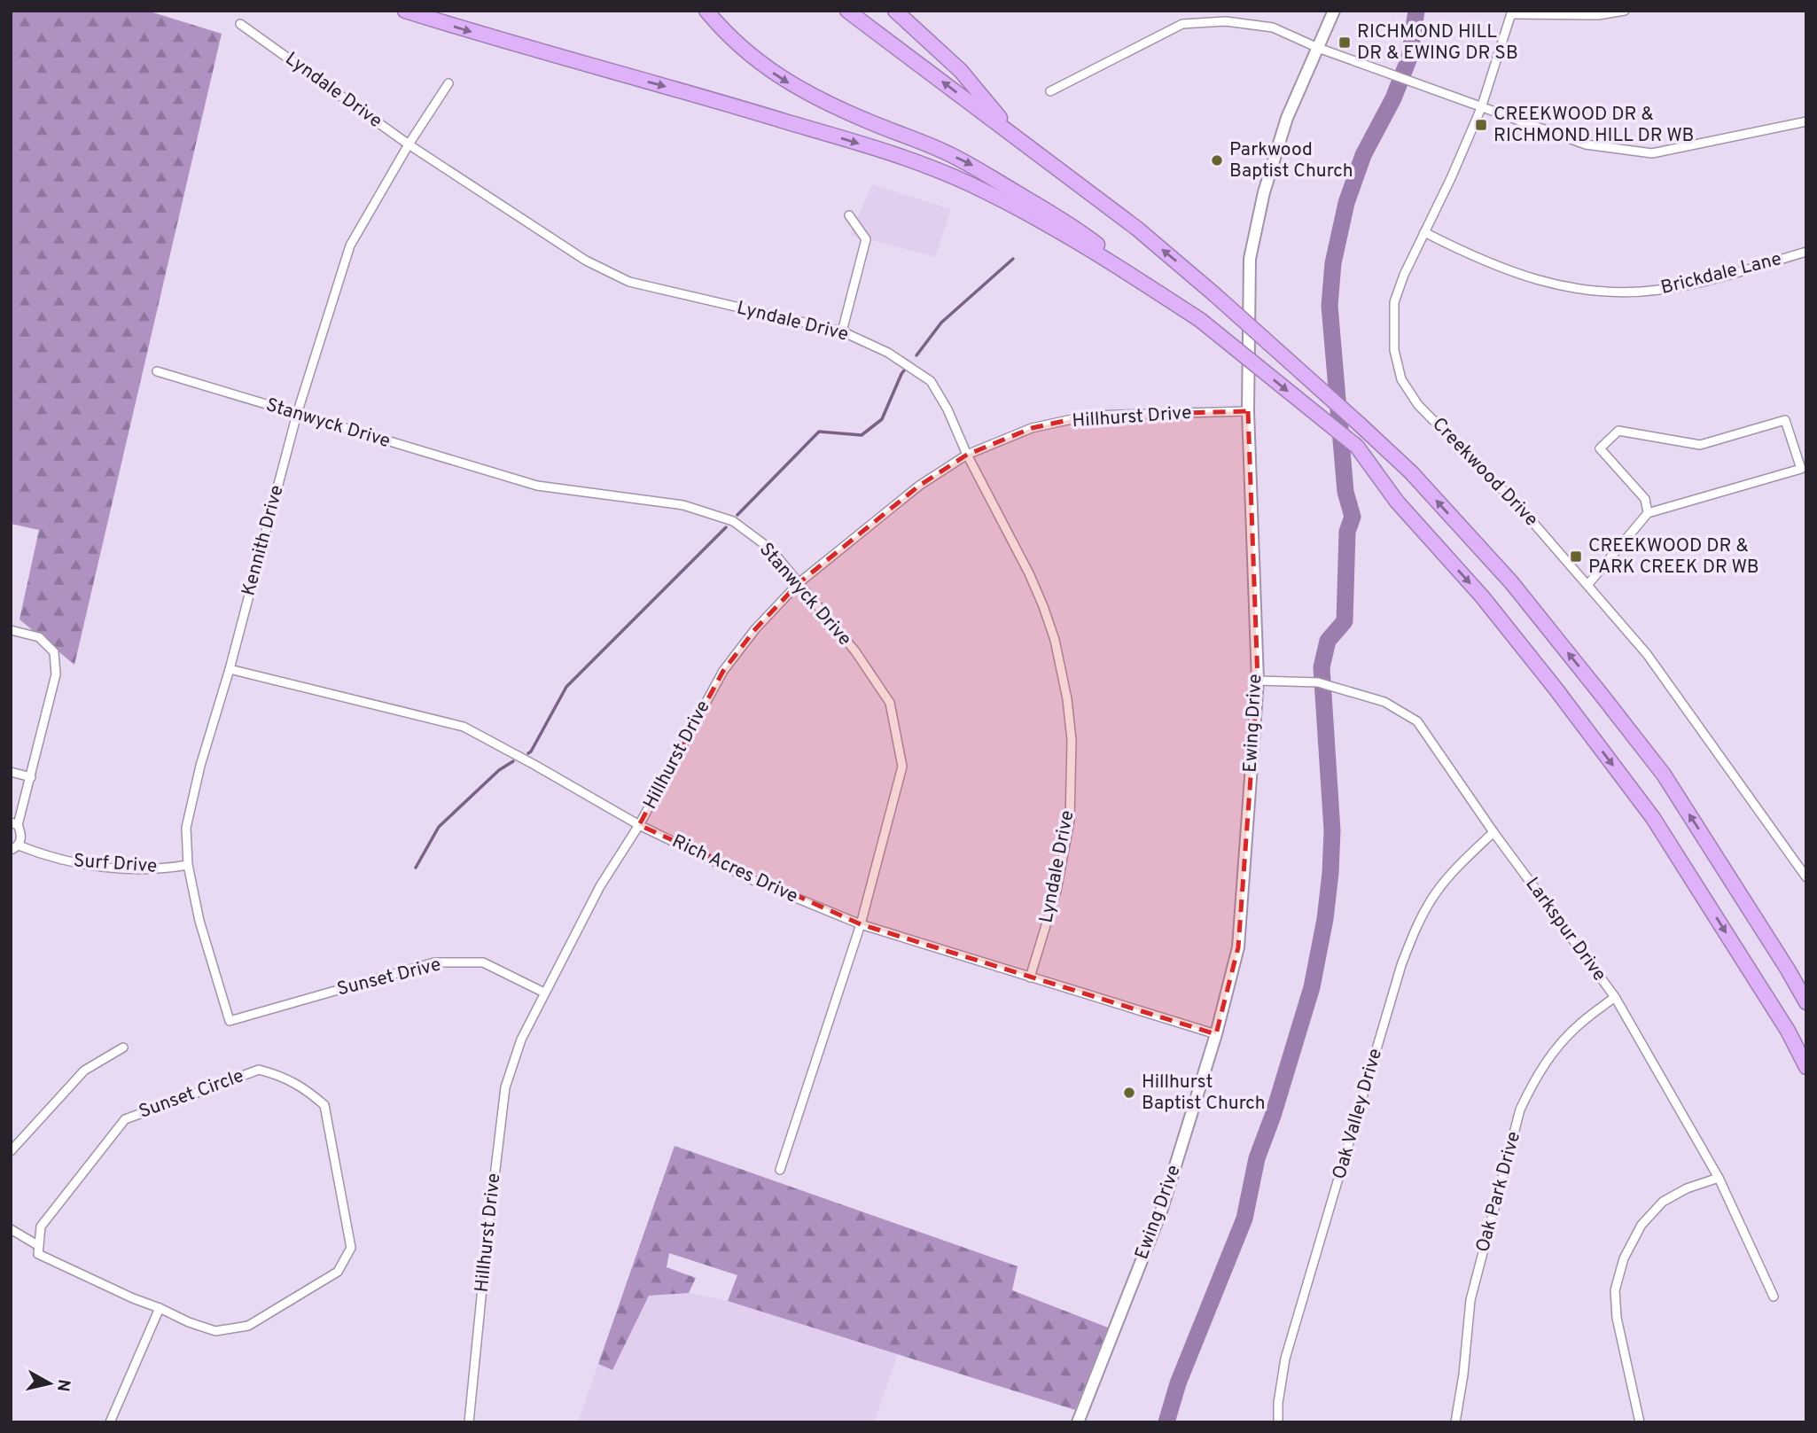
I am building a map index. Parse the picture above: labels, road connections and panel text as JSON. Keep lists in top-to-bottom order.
{
  "streets": {
    "main road": ["Ewing Drive"],
    "street": [
      "Lyndale Drive",
      "Brickdale Lane",
      "Hillhurst Drive",
      "Stanwyck Drive",
      "Creekwood Drive",
      "Kennith Drive",
      "Surf Drive",
      "Rich Acres Drive",
      "Larkspur Drive",
      "Sunset Drive",
      "Sunset Circle",
      "Oak Valley Drive",
      "Oak Park Drive"
    ]
  },
  "crossings": [
    ["Lyndale Drive", "Hillhurst Drive"],
    ["Lyndale Drive", "Kennith Drive"],
    ["Lyndale Drive", "Rich Acres Drive"],
    ["Brickdale Lane", "Creekwood Drive"],
    ["Hillhurst Drive", "Stanwyck Drive"],
    ["Hillhurst Drive", "Ewing Drive"],
    ["Hillhurst Drive", "Rich Acres Drive"],
    ["Hillhurst Drive", "Sunset Drive"],
    ["Stanwyck Drive", "Kennith Drive"],
    ["Stanwyck Drive", "Rich Acres Drive"],
    ["Kennith Drive", "Surf Drive"],
    ["Kennith Drive", "Rich Acres Drive"],
    ["Kennith Drive", "Sunset Drive"],
    ["Ewing Drive", "Rich Acres Drive"],
    ["Ewing Drive", "Larkspur Drive"],
    ["Larkspur Drive", "Oak Valley Drive"],
    ["Larkspur Drive", "Oak Park Drive"]
  ],
  "places": {
    "transit": ["RICHMOND HILL DR & EWING DR SB", "CREEKWOOD DR & RICHMOND HILL DR WB", "CREEKWOOD DR & PARK CREEK DR WB"],
    "other": ["Parkwood Baptist Church", "Hillhurst Baptist Church"]
  },
  "north": "right"
}
